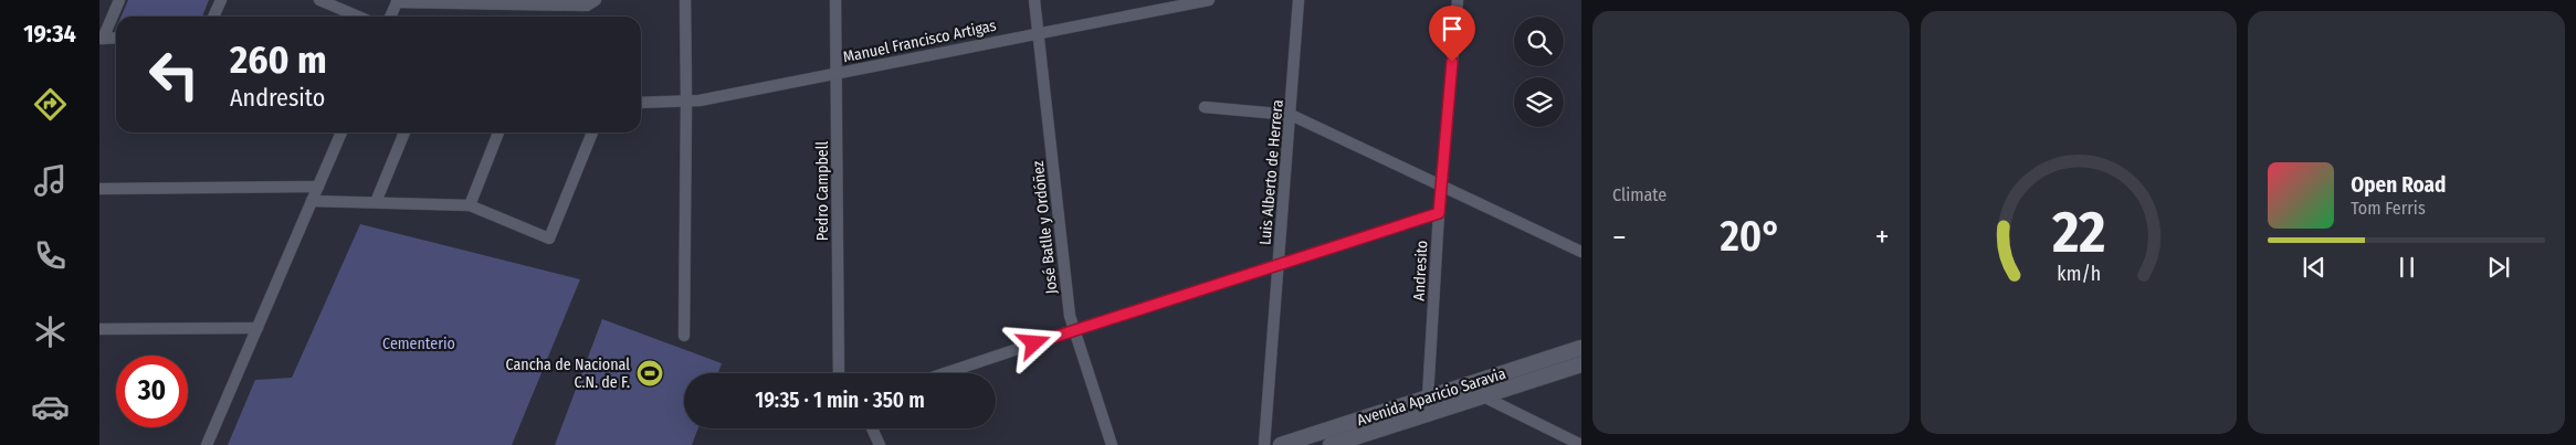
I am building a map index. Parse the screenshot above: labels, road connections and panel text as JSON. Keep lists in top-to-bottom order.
{
  "streets": {
    "street": [
      "Manuel Francisco Artigas",
      "Luis Alberto de Herrera",
      "Pedro Campbell",
      "José Batlle y Ordóñez",
      "Andresito",
      "Avenida Aparicio Saravia"
    ]
  },
  "crossings": [
    ["Manuel Francisco Artigas", "Pedro Campbell"],
    ["Manuel Francisco Artigas", "José Batlle y Ordóñez"],
    ["Andresito", "Avenida Aparicio Saravia"]
  ],
  "parks": ["Cementerio"],
  "places": {
    "sports": ["Cancha de Nacional C.N. de F."]
  },
  "page": {
    "tabs": "19:34",
    "tile": "Climate",
    "turn": ["260 m", "Andresito"],
    "song": ["Open Road", "Tom Ferris"],
    "heat": ["−", "20°", "+"],
    "limit": "30",
    "trip": "19:35 · 1 min · 350 m",
    "gauge": ["22", "km/h"]
  }
}
